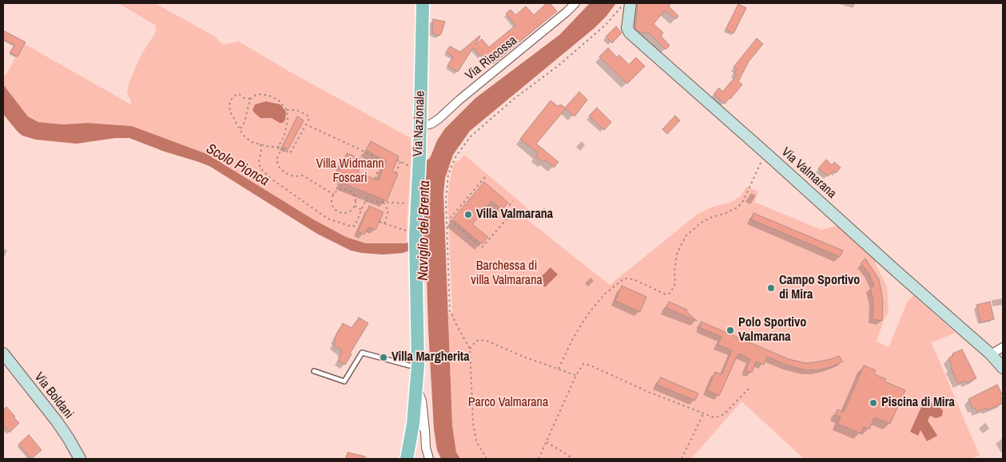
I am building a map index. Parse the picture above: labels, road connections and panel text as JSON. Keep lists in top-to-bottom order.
{
  "streets": {
    "main road": ["Via Nazionale"],
    "street": ["Via Riscossa", "Via Valmarana", "Via Boldani"]
  },
  "crossings": [
    ["Via Riscossa", "Via Nazionale"]
  ],
  "water": ["Scolo Pionca", "Naviglio del Brenta"],
  "parks": ["Villa Widmann Foscari", "Barchessa di villa Valmarana", "Parco Valmarana"],
  "places": [
    "Villa Valmarana",
    "Campo Sportivo di Mira",
    "Polo Sportivo Valmarana",
    "Villa Margherita",
    "Piscina di Mira"
  ]
}
